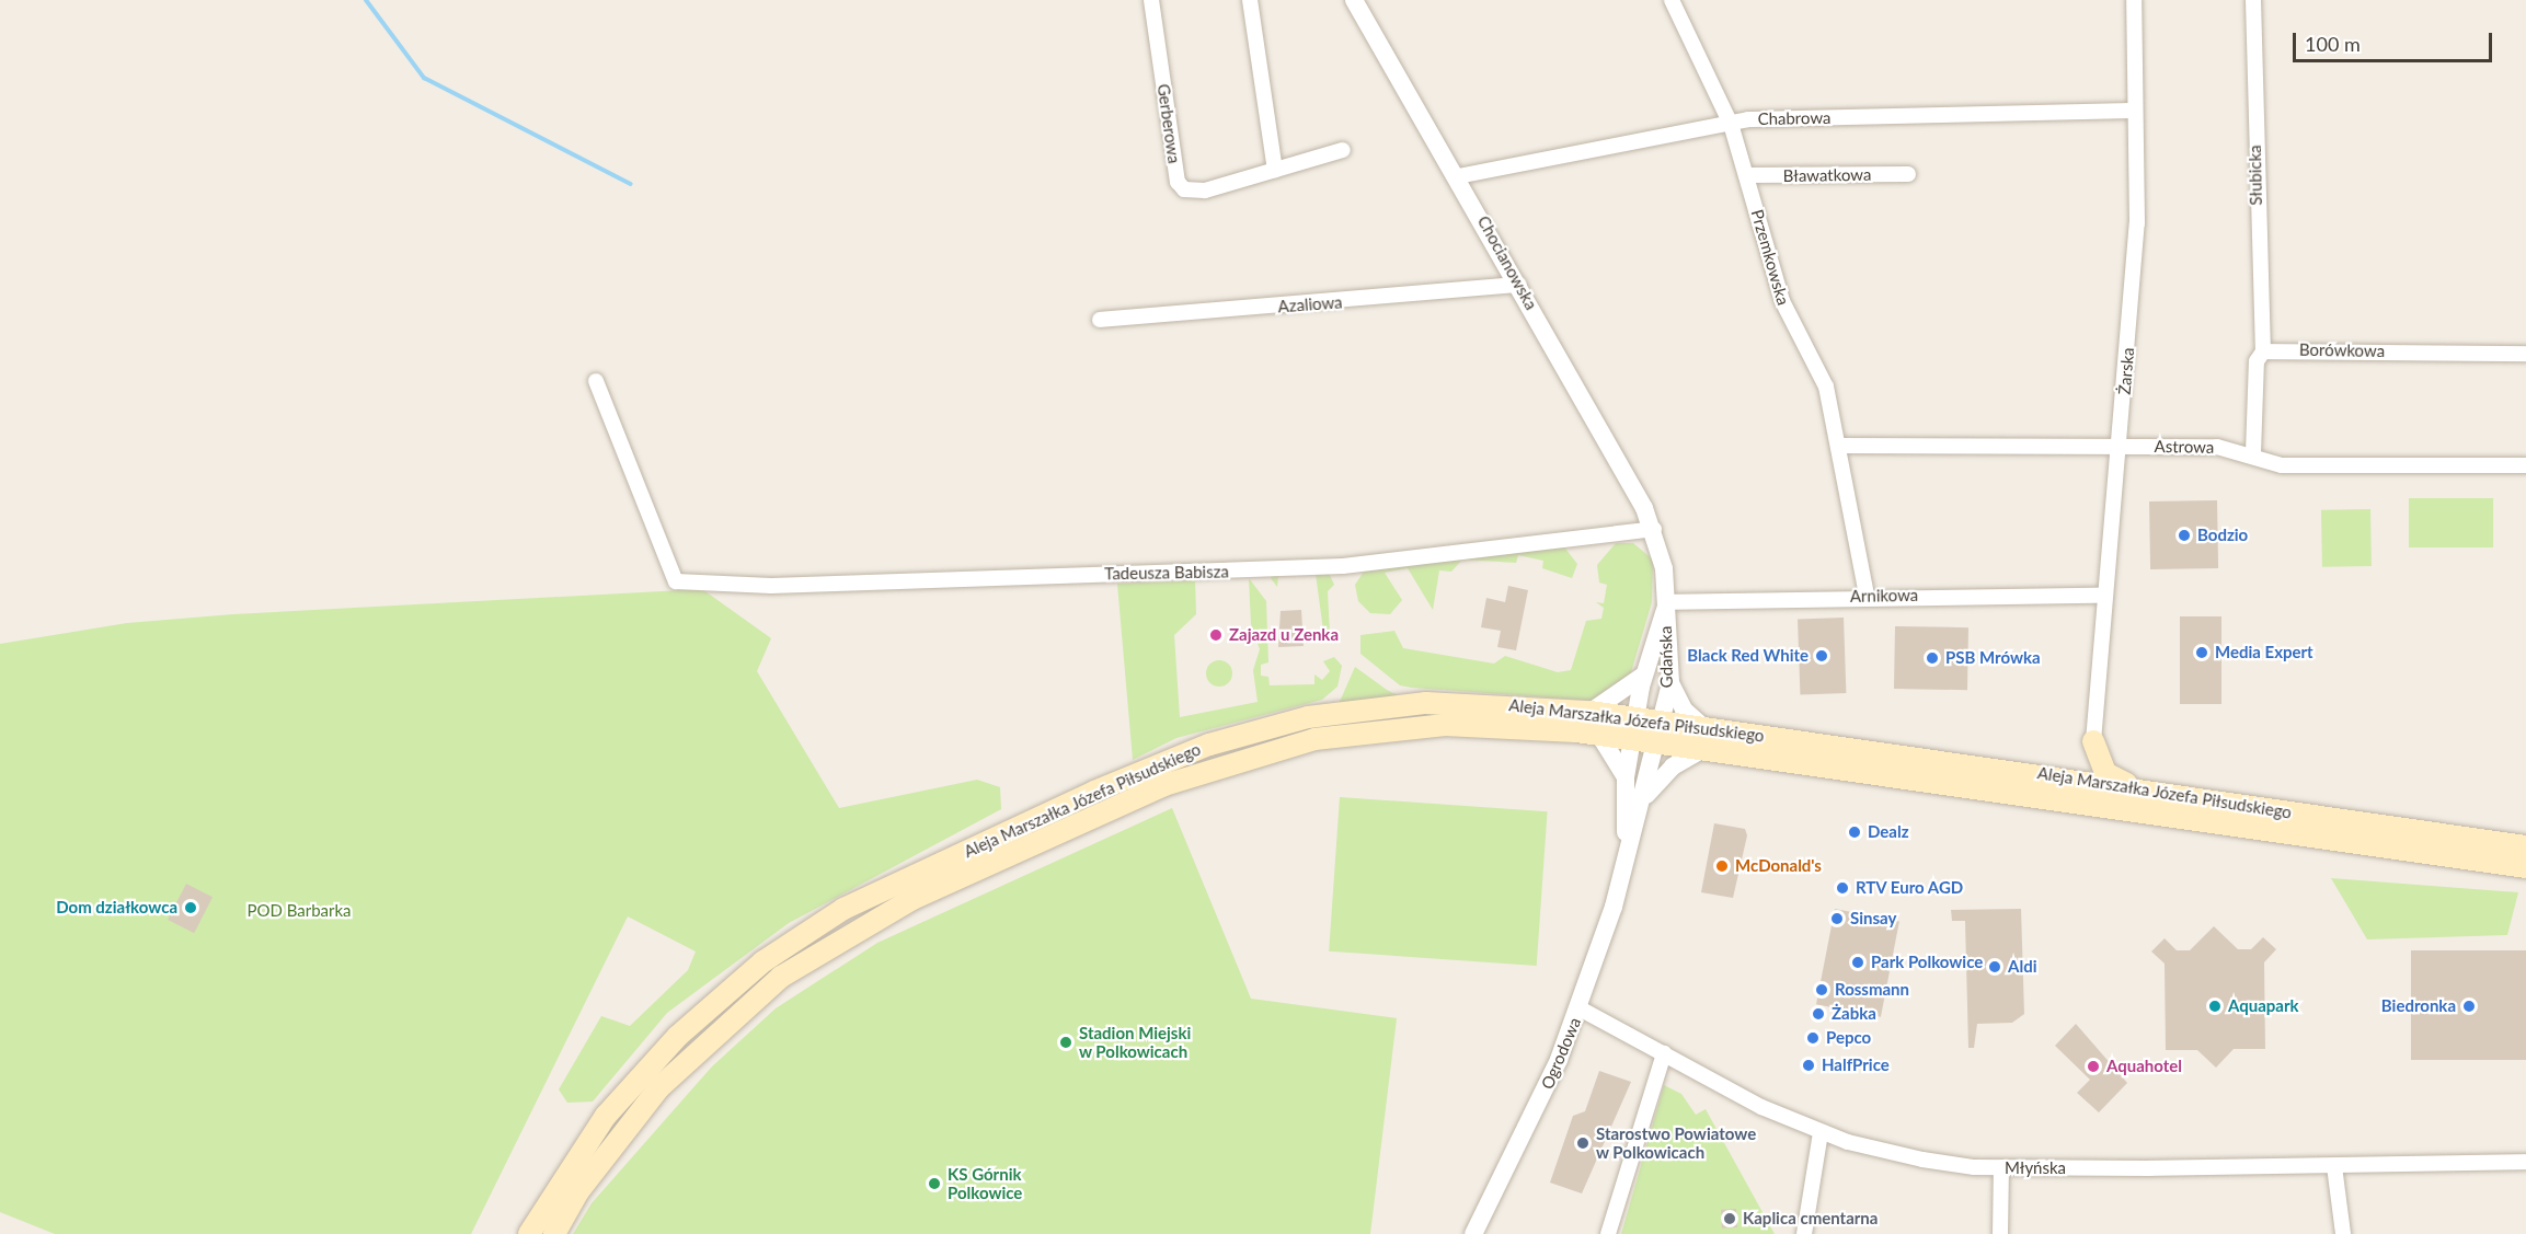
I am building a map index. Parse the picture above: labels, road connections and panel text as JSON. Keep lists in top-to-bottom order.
{
  "streets": {
    "main road": ["Aleja Marszałka Józefa Piłsudskiego"],
    "street": [
      "Chabrowa",
      "Gerberowa",
      "Bławatkowa",
      "Słubicka",
      "Przemkowska",
      "Chocianowska",
      "Azaliowa",
      "Borówkowa",
      "Żarska",
      "Astrowa",
      "Tadeusza Babisza",
      "Arnikowa",
      "Gdańska",
      "Ogrodowa",
      "Młyńska"
    ]
  },
  "crossings": [
    ["Chabrowa", "Przemkowska"],
    ["Chabrowa", "Chocianowska"],
    ["Chabrowa", "Żarska"],
    ["Bławatkowa", "Przemkowska"],
    ["Słubicka", "Borówkowa"],
    ["Przemkowska", "Astrowa"],
    ["Przemkowska", "Arnikowa"],
    ["Chocianowska", "Azaliowa"],
    ["Chocianowska", "Tadeusza Babisza"],
    ["Chocianowska", "Gdańska"],
    ["Żarska", "Astrowa"],
    ["Żarska", "Arnikowa"],
    ["Tadeusza Babisza", "Gdańska"],
    ["Arnikowa", "Gdańska"],
    ["Gdańska", "Aleja Marszałka Józefa Piłsudskiego"],
    ["Gdańska", "Ogrodowa"],
    ["Aleja Marszałka Józefa Piłsudskiego", "Ogrodowa"],
    ["Ogrodowa", "Młyńska"]
  ],
  "parks": ["POD Barbarka"],
  "places": [
    "Bodzio",
    "Zajazd u Zenka",
    "Media Expert",
    "Black Red White",
    "PSB Mrówka",
    "Dealz",
    "McDonald's",
    "RTV Euro AGD",
    "Dom działkowca",
    "Sinsay",
    "Park Polkowice",
    "Aldi",
    "Rossmann",
    "Aquapark",
    "Biedronka",
    "Żabka",
    "Pepco",
    "Stadion Miejski w Polkowicach",
    "HalfPrice",
    "Aquahotel",
    "Starostwo Powiatowe w Polkowicach",
    "KS Górnik Polkowice",
    "Kaplica cmentarna"
  ],
  "scale_bar": "100 m"
}
